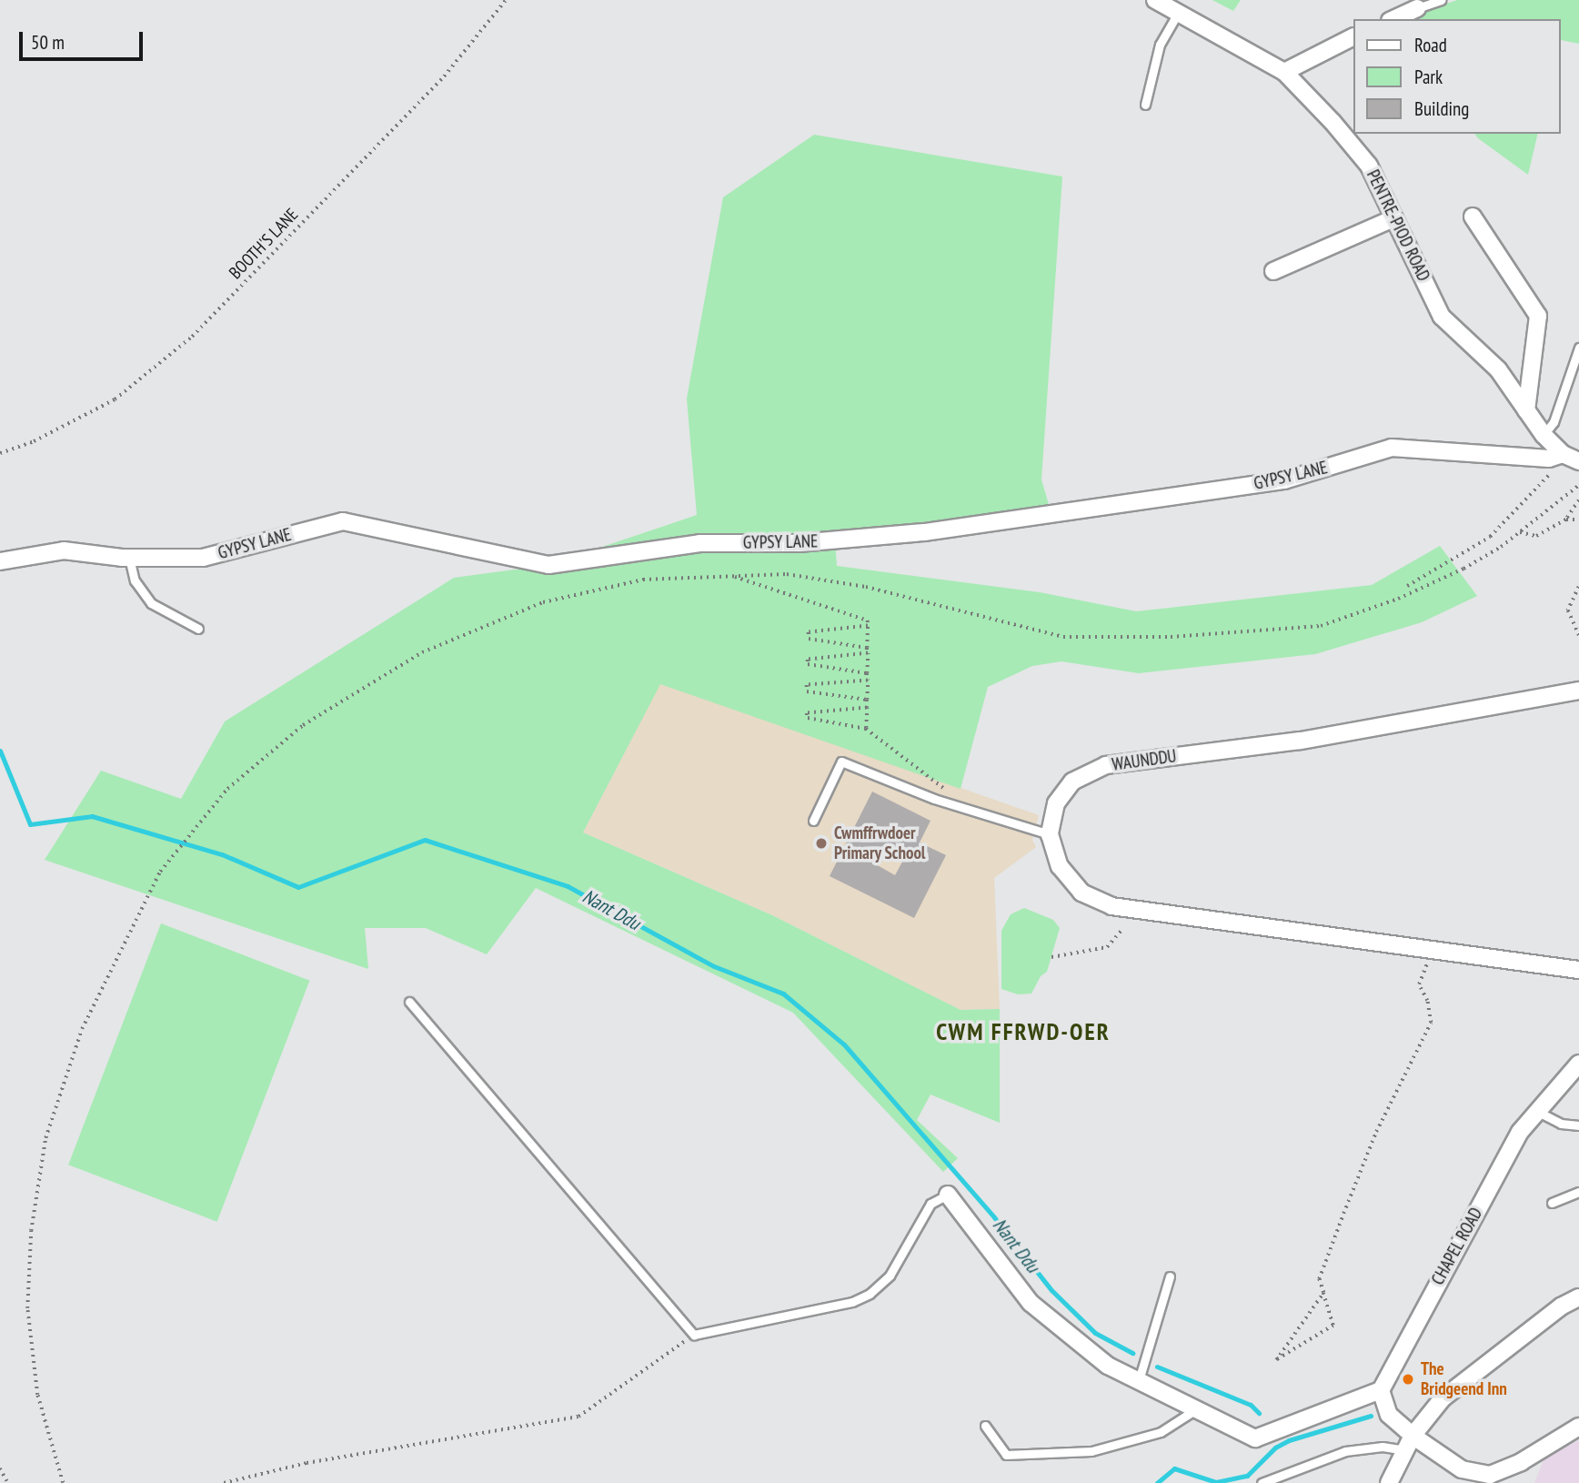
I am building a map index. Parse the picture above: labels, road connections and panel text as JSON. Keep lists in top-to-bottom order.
{
  "streets": {
    "street": [
      "PENTRE-PIOD ROAD",
      "GYPSY LANE",
      "WAUNDDU",
      "CHAPEL ROAD"
    ],
    "path": ["BOOTH'S LANE"]
  },
  "crossings": [
    ["PENTRE-PIOD ROAD", "GYPSY LANE"]
  ],
  "districts": ["CWM FFRWD-OER"],
  "water": ["Nant Ddu"],
  "places": ["Cwmffrwdoer Primary School", "The Bridgeend Inn"],
  "legend": ["Road", "Park", "Building"],
  "scale_bar": "50 m"
}
